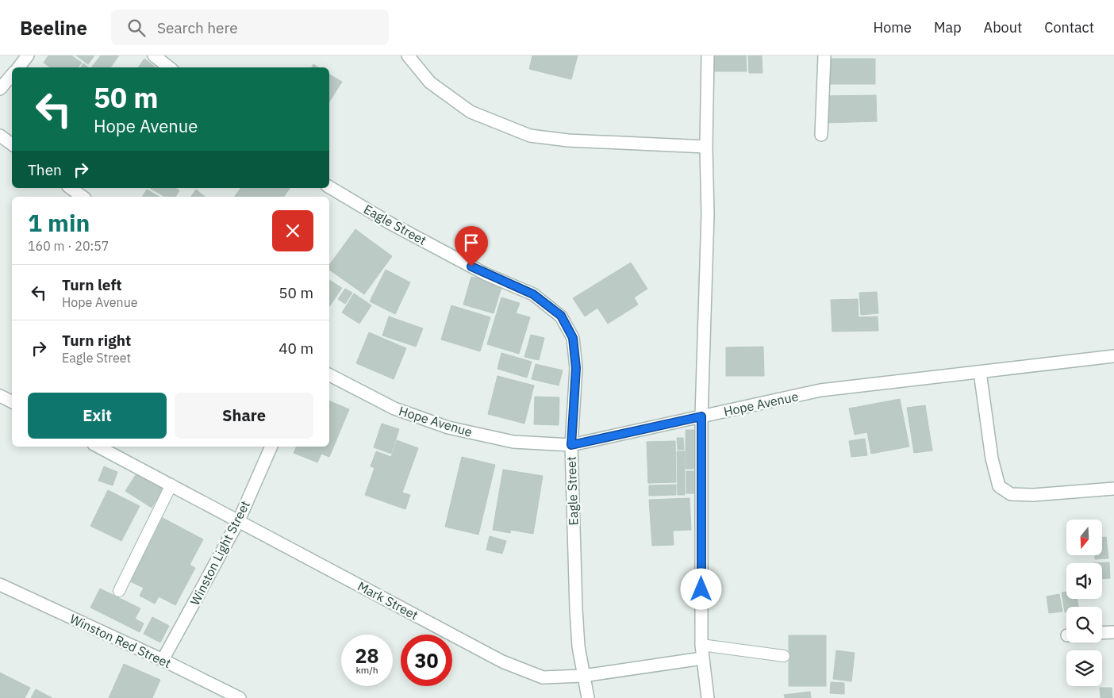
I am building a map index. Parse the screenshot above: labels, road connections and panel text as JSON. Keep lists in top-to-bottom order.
{
  "streets": {
    "street": [
      "Eagle Street",
      "Hope Avenue",
      "Winston Light Street",
      "Mark Street",
      "Winston Red Street"
    ]
  },
  "crossings": [
    ["Eagle Street", "Hope Avenue"],
    ["Eagle Street", "Mark Street"],
    ["Winston Light Street", "Mark Street"],
    ["Winston Light Street", "Winston Red Street"]
  ],
  "north": "bottom",
  "page": {
    "header": "Beeline",
    "search": "Search here",
    "nav": [
      "Home",
      "Map",
      "About",
      "Contact"
    ],
    "turn": ["50 m", "Hope Avenue"],
    "then": "Then",
    "heading": ["1 min", "160 m · 20:57"],
    "list": [
      {
        "name": "Turn left",
        "note": "Hope Avenue",
        "value": "50 m"
      },
      {
        "name": "Turn right",
        "note": "Eagle Street",
        "value": "40 m"
      }
    ],
    "buttons": ["Exit", "Share"],
    "speed": "28 km/h",
    "limit": "30"
  }
}
